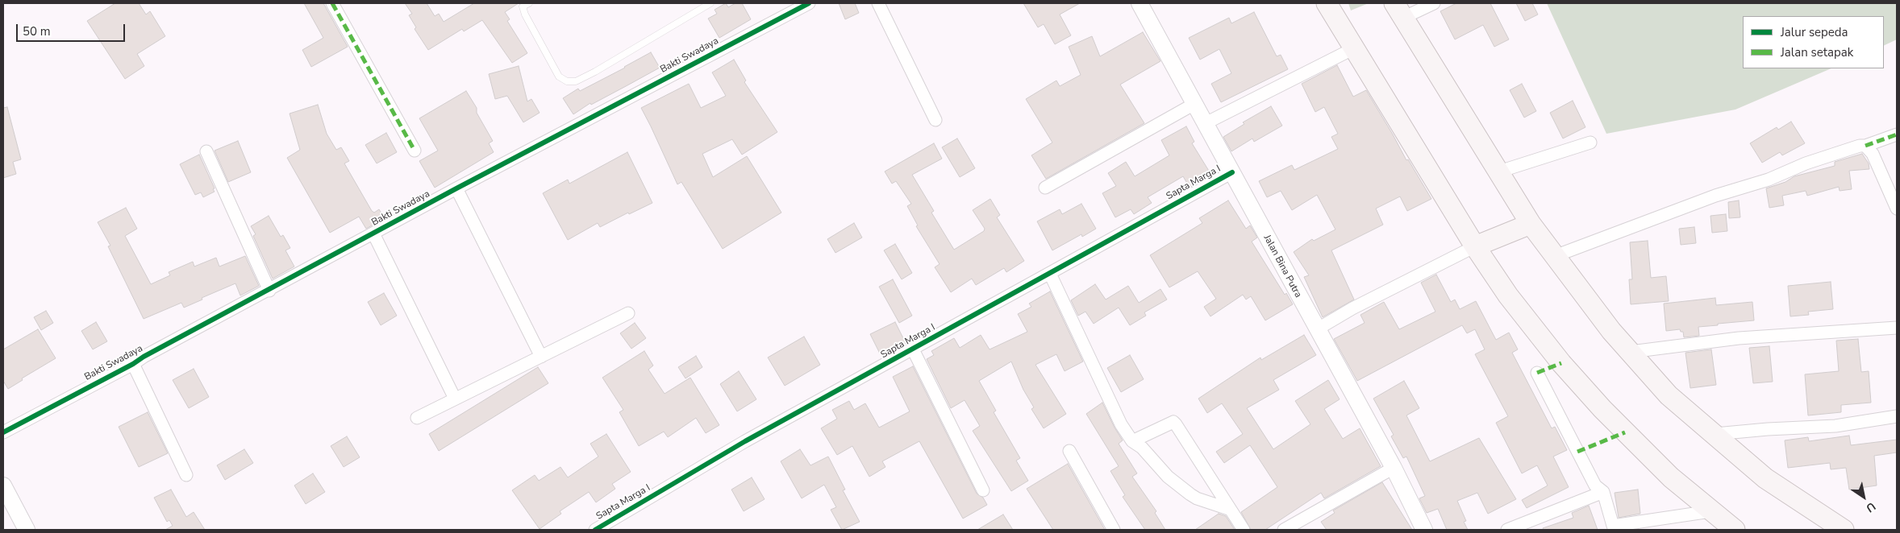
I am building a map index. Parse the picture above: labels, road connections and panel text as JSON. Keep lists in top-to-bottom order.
{
  "streets": {
    "street": ["Bakti Swadaya", "Sapta Marga I", "Jalan Bina Putra"]
  },
  "crossings": [
    ["Sapta Marga I", "Jalan Bina Putra"]
  ],
  "legend": ["Jalur sepeda", "Jalan setapak"],
  "scale_bar": "50 m",
  "north": "bottom right"
}
